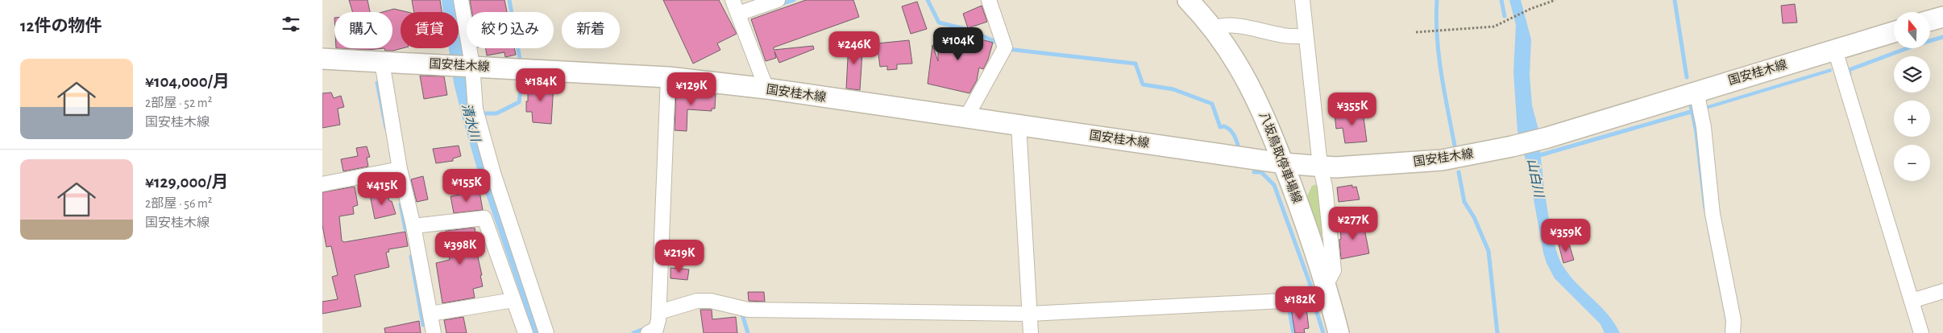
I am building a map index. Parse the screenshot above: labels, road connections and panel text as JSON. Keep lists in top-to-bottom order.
{
  "streets": {
    "main road": ["国安桂木線", "八坂鳥取停車場線"]
  },
  "crossings": [
    ["国安桂木線", "八坂鳥取停車場線"]
  ],
  "water": ["清水川", "山白川"],
  "north": "top",
  "page": {
    "heading": "12件の物件",
    "map_buttons": ["+", "−"],
    "chip": [
      "購入",
      "賃貸",
      "絞り込み",
      "新着"
    ],
    "price": [
      "¥104K",
      "¥246K",
      "¥184K",
      "¥129K",
      "¥355K",
      "¥155K",
      "¥415K",
      "¥277K",
      "¥359K",
      "¥398K",
      "¥219K",
      "¥182K"
    ],
    "list": [
      {
        "name": "¥104,000/月",
        "note": "2部屋 · 52 m² · 国安桂木線"
      },
      {
        "name": "¥129,000/月",
        "note": "2部屋 · 56 m² · 国安桂木線"
      }
    ]
  }
}
